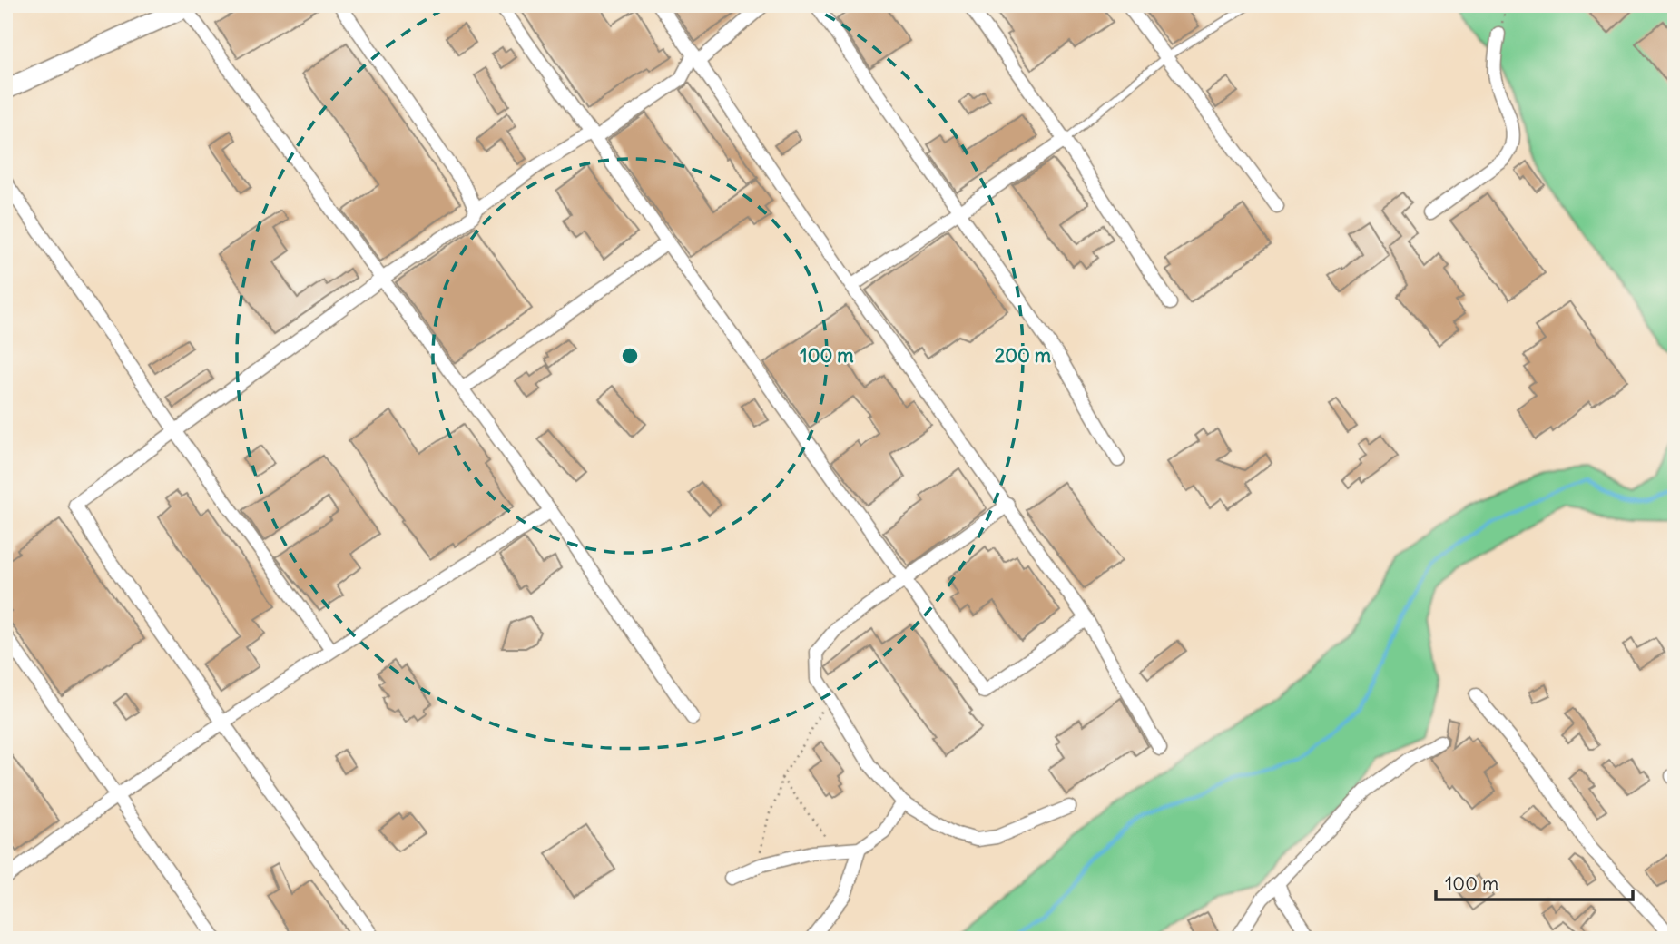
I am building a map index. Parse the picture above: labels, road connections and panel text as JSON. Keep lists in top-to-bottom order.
{
  "scale_bar": "100 m",
  "rings": ["100 m", "200 m"]
}
